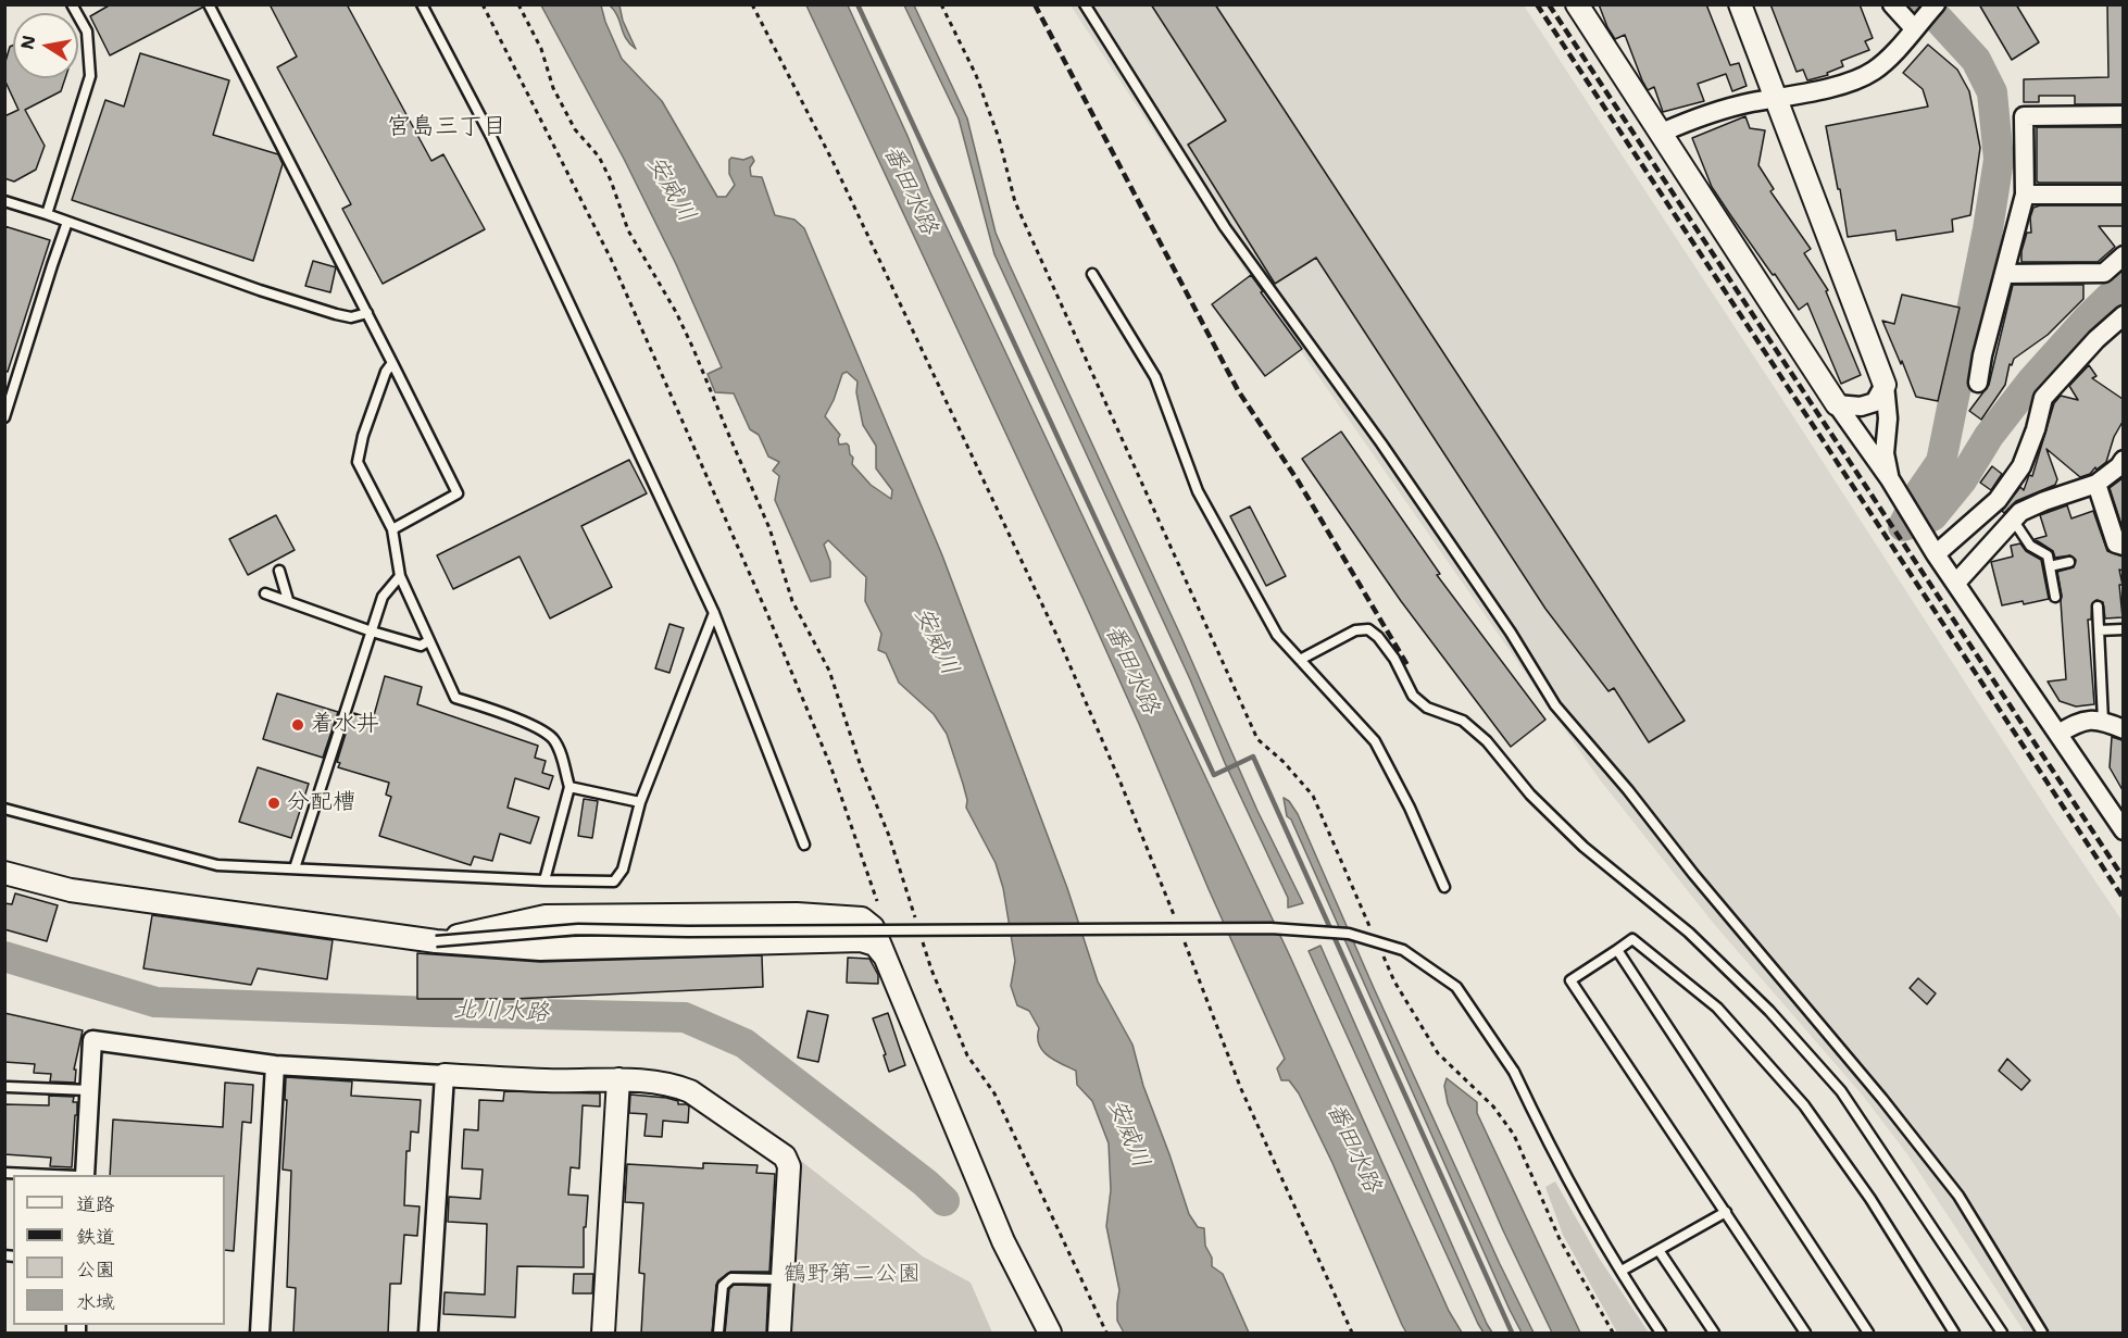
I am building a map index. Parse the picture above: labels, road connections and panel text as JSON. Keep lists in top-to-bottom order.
{
  "districts": ["宮島三丁目"],
  "water": ["安威川", "番田水路", "北川水路"],
  "parks": ["鶴野第二公園"],
  "places": ["着水井", "分配槽"],
  "legend": [
    "道路",
    "鉄道",
    "公園",
    "水域"
  ],
  "north": "left"
}
